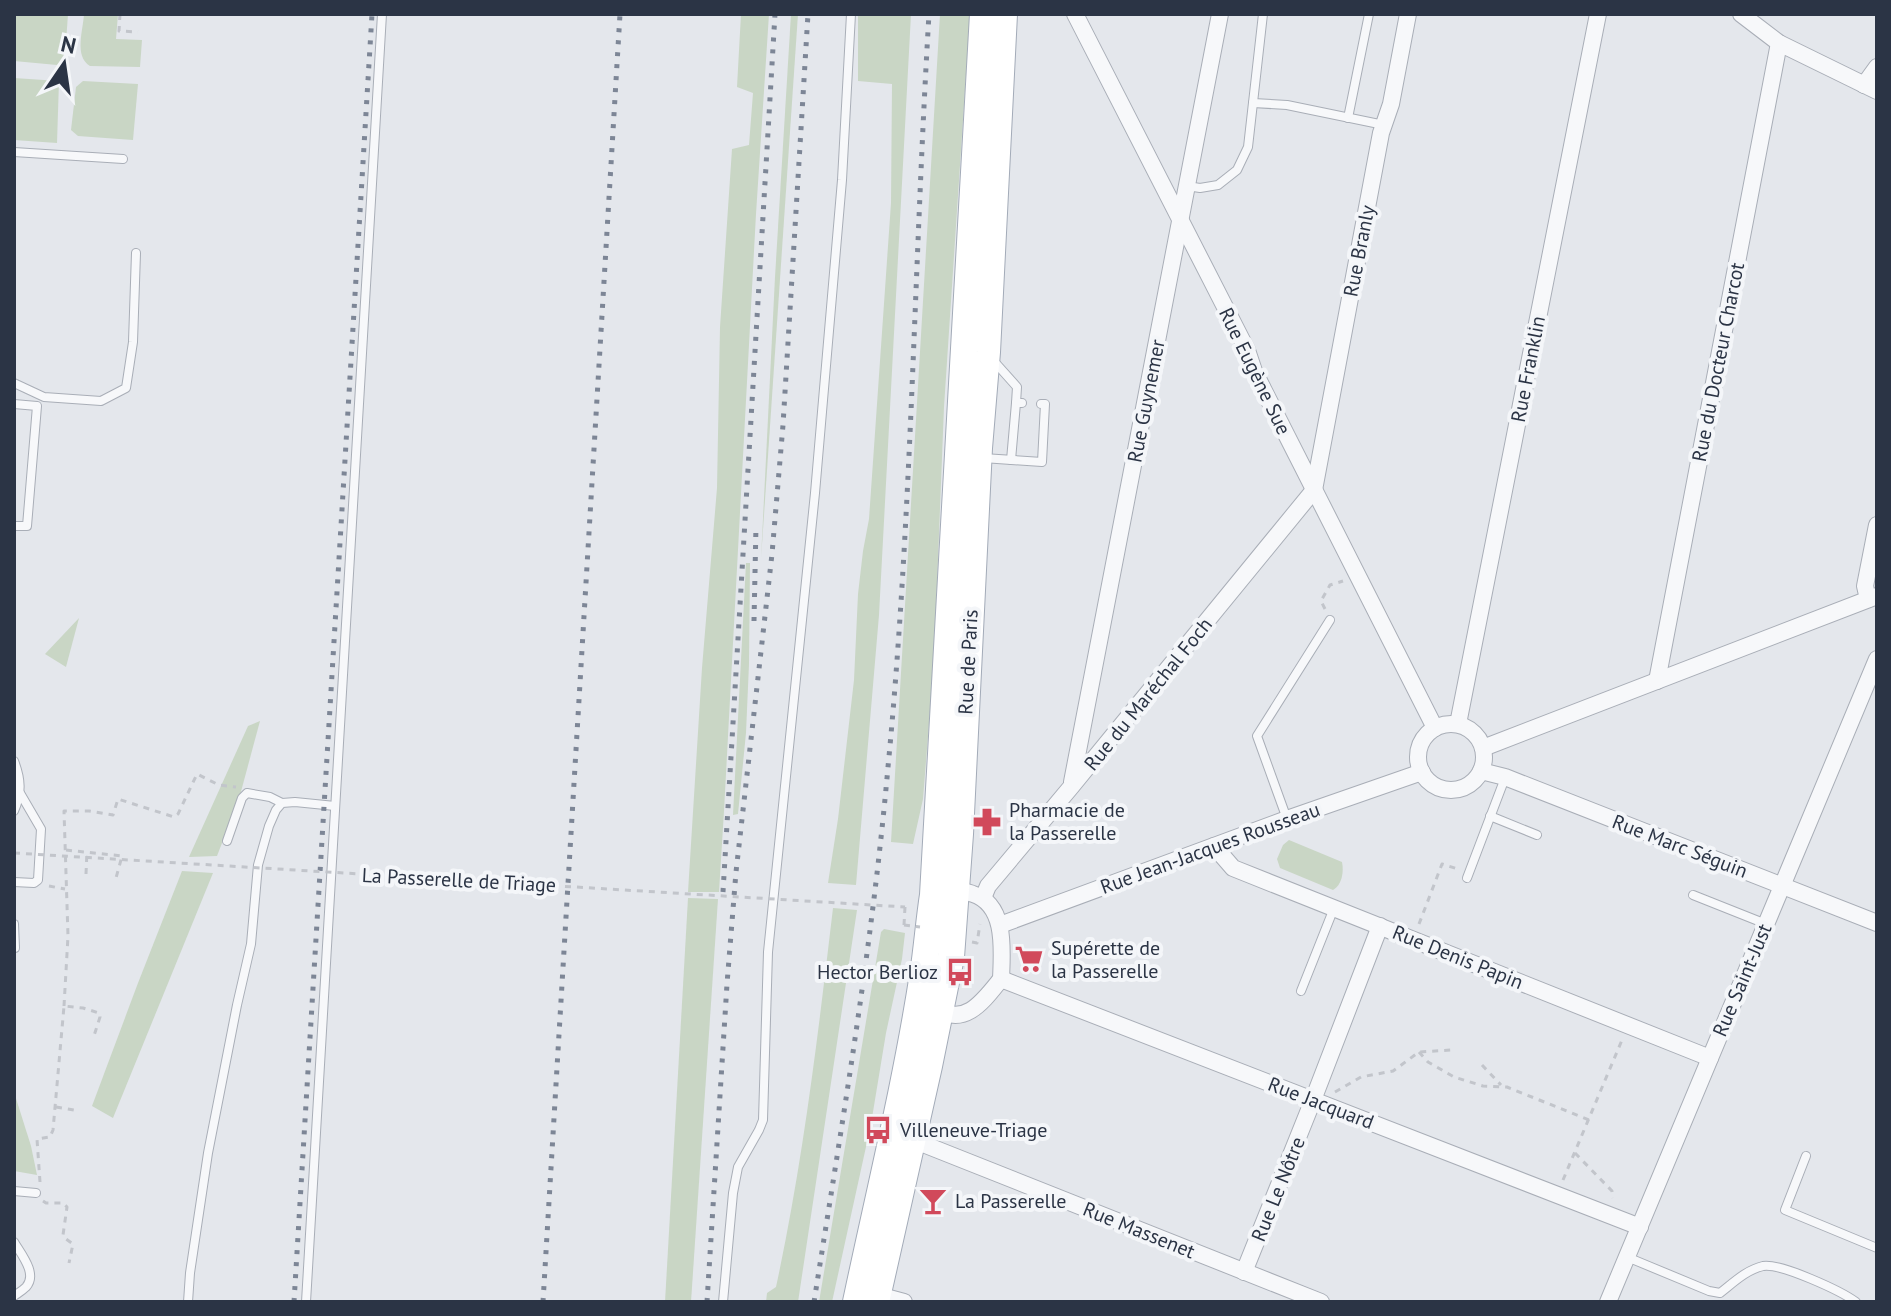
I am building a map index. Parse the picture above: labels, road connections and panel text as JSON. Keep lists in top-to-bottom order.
{
  "streets": {
    "main road": ["Rue de Paris"],
    "street": [
      "Rue Branly",
      "Rue du Docteur Charcot",
      "Rue Franklin",
      "Rue Eugène Sue",
      "Rue Guynemer",
      "Rue du Maréchal Foch",
      "Rue Marc Séguin",
      "Rue Jean-Jacques Rousseau",
      "Rue Denis Papin",
      "Rue Saint-Just",
      "Rue Jacquard",
      "Rue Le Nôtre",
      "Rue Massenet"
    ],
    "path": ["La Passerelle de Triage"]
  },
  "crossings": [
    ["Rue Branly", "Rue Eugène Sue"],
    ["Rue Branly", "Rue du Maréchal Foch"],
    ["Rue Franklin", "Rue Eugène Sue"],
    ["Rue Franklin", "Rue Marc Séguin"],
    ["Rue Franklin", "Rue Jean-Jacques Rousseau"],
    ["Rue Eugène Sue", "Rue Guynemer"],
    ["Rue Eugène Sue", "Rue du Maréchal Foch"],
    ["Rue Eugène Sue", "Rue Marc Séguin"],
    ["Rue Eugène Sue", "Rue Jean-Jacques Rousseau"],
    ["Rue Guynemer", "Rue du Maréchal Foch"],
    ["Rue de Paris", "La Passerelle de Triage"],
    ["Rue de Paris", "Rue Massenet"],
    ["Rue Marc Séguin", "Rue Jean-Jacques Rousseau"],
    ["Rue Marc Séguin", "Rue Saint-Just"],
    ["Rue Jean-Jacques Rousseau", "Rue Denis Papin"],
    ["Rue Denis Papin", "Rue Saint-Just"],
    ["Rue Denis Papin", "Rue Le Nôtre"],
    ["Rue Saint-Just", "Rue Jacquard"],
    ["Rue Jacquard", "Rue Le Nôtre"],
    ["Rue Le Nôtre", "Rue Massenet"]
  ],
  "places": {
    "pharmacy": ["Pharmacie de la Passerelle"],
    "supermarket": ["Supérette de la Passerelle"],
    "bus stop": ["Hector Berlioz", "Villeneuve-Triage"],
    "bar": ["La Passerelle"]
  },
  "north": "top"
}
